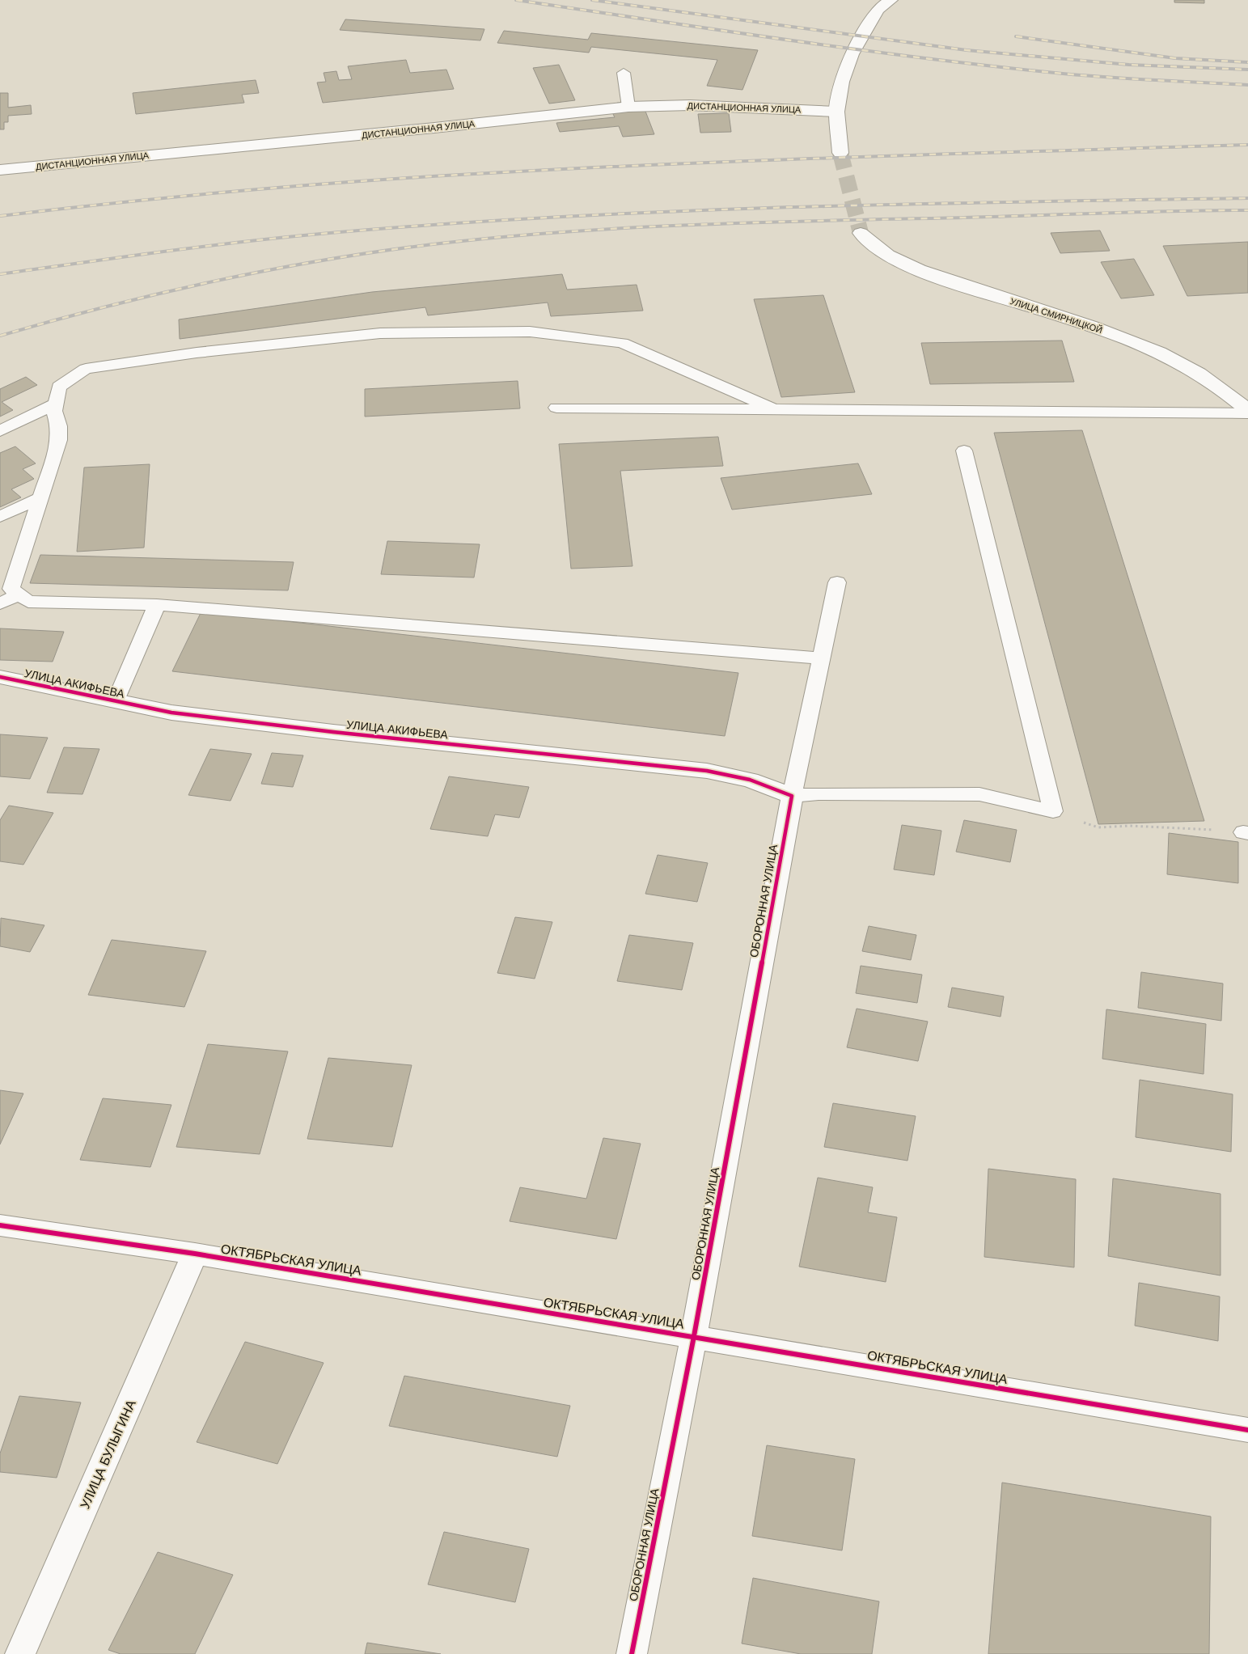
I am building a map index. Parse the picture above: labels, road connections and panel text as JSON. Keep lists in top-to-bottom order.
{
  "streets": {
    "street": [
      "ДИСТАНЦИОННАЯ УЛИЦА",
      "УЛИЦА СМИРНИЦКОЙ",
      "УЛИЦА АКИФЬЕВА",
      "ОБОРОННАЯ УЛИЦА",
      "ОКТЯБРЬСКАЯ УЛИЦА",
      "УЛИЦА БУЛЫГИНА"
    ]
  },
  "crossings": [
    ["УЛИЦА АКИФЬЕВА", "ОБОРОННАЯ УЛИЦА"],
    ["ОБОРОННАЯ УЛИЦА", "ОКТЯБРЬСКАЯ УЛИЦА"],
    ["ОКТЯБРЬСКАЯ УЛИЦА", "УЛИЦА БУЛЫГИНА"]
  ]
}
